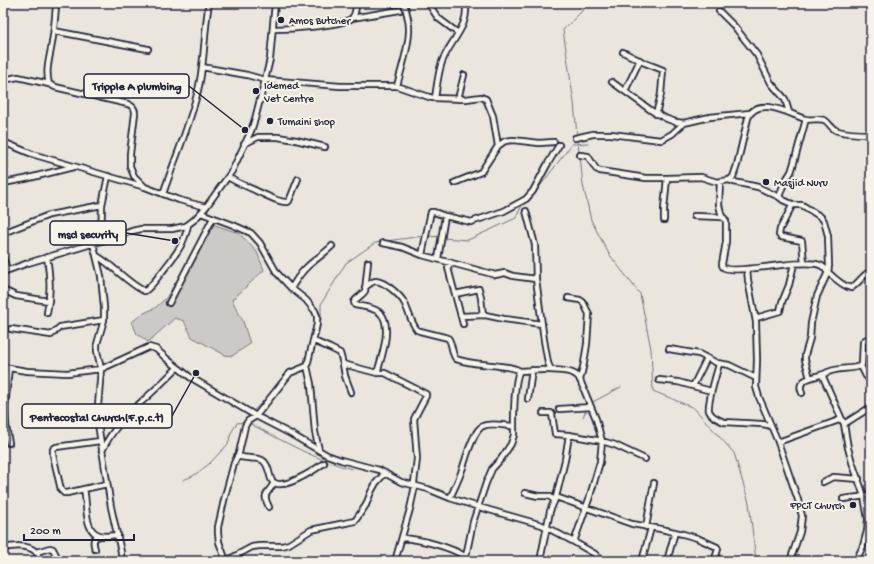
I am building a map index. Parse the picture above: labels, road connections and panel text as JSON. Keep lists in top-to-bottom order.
{
  "places": [
    "Amos Butcher",
    "Idemed Vet Centre",
    "Tumaini shop",
    "Tripple A plumbing",
    "Masjid Nuru",
    "mscl security",
    "Pentecostal Church(F.p.c.t)",
    "FPCT Church"
  ],
  "scale_bar": "200 m"
}
